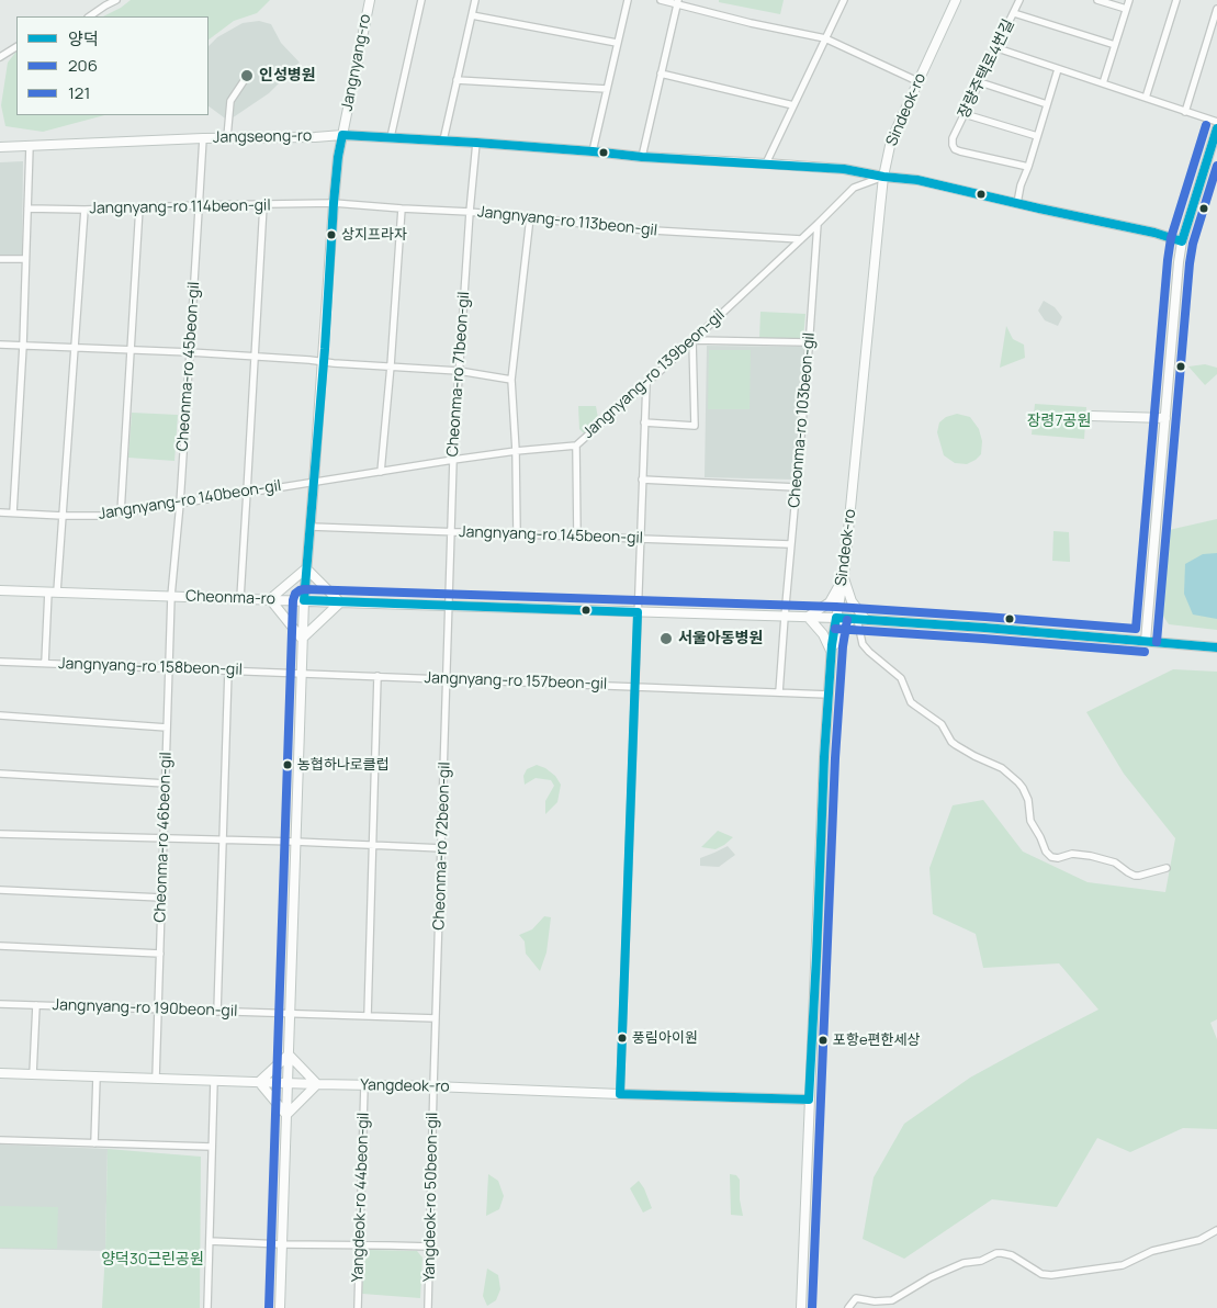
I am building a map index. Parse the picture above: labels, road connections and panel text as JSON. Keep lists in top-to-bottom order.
{
  "streets": {
    "street": [
      "Jangnyang-ro",
      "장량주택로4번길",
      "Sindeok-ro",
      "Jangseong-ro",
      "Jangnyang-ro 114beon-gil",
      "Jangnyang-ro 113beon-gil",
      "Cheonma-ro 45beon-gil",
      "Cheonma-ro 71beon-gil",
      "Jangnyang-ro 139beon-gil",
      "Cheonma-ro 103beon-gil",
      "Jangnyang-ro 140beon-gil",
      "Jangnyang-ro 145beon-gil",
      "Cheonma-ro",
      "Jangnyang-ro 158beon-gil",
      "Jangnyang-ro 157beon-gil",
      "Cheonma-ro 46beon-gil",
      "Cheonma-ro 72beon-gil",
      "Jangnyang-ro 190beon-gil",
      "Yangdeok-ro",
      "Yangdeok-ro 44beon-gil",
      "Yangdeok-ro 50beon-gil"
    ]
  },
  "crossings": [
    ["Jangnyang-ro", "Jangseong-ro"],
    ["Jangnyang-ro", "Jangnyang-ro 114beon-gil"],
    ["Jangnyang-ro", "Jangnyang-ro 113beon-gil"],
    ["Jangnyang-ro", "Jangnyang-ro 139beon-gil"],
    ["Jangnyang-ro", "Jangnyang-ro 140beon-gil"],
    ["Jangnyang-ro", "Jangnyang-ro 145beon-gil"],
    ["Jangnyang-ro", "Cheonma-ro"],
    ["Jangnyang-ro", "Jangnyang-ro 158beon-gil"],
    ["Jangnyang-ro", "Jangnyang-ro 157beon-gil"],
    ["Jangnyang-ro", "Jangnyang-ro 190beon-gil"],
    ["Jangnyang-ro", "Yangdeok-ro"],
    ["Sindeok-ro", "Jangseong-ro"],
    ["Sindeok-ro", "Jangnyang-ro 139beon-gil"],
    ["Sindeok-ro", "Cheonma-ro"],
    ["Sindeok-ro", "Jangnyang-ro 157beon-gil"],
    ["Sindeok-ro", "Yangdeok-ro"],
    ["Jangseong-ro", "Cheonma-ro 45beon-gil"],
    ["Jangseong-ro", "Cheonma-ro 71beon-gil"],
    ["Jangseong-ro", "Jangnyang-ro 139beon-gil"],
    ["Jangnyang-ro 114beon-gil", "Jangnyang-ro 113beon-gil"],
    ["Jangnyang-ro 114beon-gil", "Cheonma-ro 45beon-gil"],
    ["Jangnyang-ro 113beon-gil", "Cheonma-ro 71beon-gil"],
    ["Jangnyang-ro 113beon-gil", "Jangnyang-ro 139beon-gil"],
    ["Cheonma-ro 45beon-gil", "Jangnyang-ro 140beon-gil"],
    ["Cheonma-ro 45beon-gil", "Cheonma-ro"],
    ["Cheonma-ro 45beon-gil", "Cheonma-ro 46beon-gil"],
    ["Cheonma-ro 71beon-gil", "Jangnyang-ro 139beon-gil"],
    ["Cheonma-ro 71beon-gil", "Jangnyang-ro 145beon-gil"],
    ["Cheonma-ro 71beon-gil", "Cheonma-ro"],
    ["Cheonma-ro 71beon-gil", "Cheonma-ro 72beon-gil"],
    ["Jangnyang-ro 139beon-gil", "Cheonma-ro 103beon-gil"],
    ["Jangnyang-ro 139beon-gil", "Jangnyang-ro 140beon-gil"],
    ["Cheonma-ro 103beon-gil", "Jangnyang-ro 145beon-gil"],
    ["Cheonma-ro 103beon-gil", "Cheonma-ro"],
    ["Cheonma-ro 103beon-gil", "Jangnyang-ro 157beon-gil"],
    ["Cheonma-ro", "Cheonma-ro 46beon-gil"],
    ["Cheonma-ro", "Cheonma-ro 72beon-gil"],
    ["Jangnyang-ro 158beon-gil", "Jangnyang-ro 157beon-gil"],
    ["Jangnyang-ro 158beon-gil", "Cheonma-ro 46beon-gil"],
    ["Jangnyang-ro 157beon-gil", "Cheonma-ro 72beon-gil"],
    ["Cheonma-ro 46beon-gil", "Jangnyang-ro 190beon-gil"],
    ["Cheonma-ro 46beon-gil", "Yangdeok-ro"],
    ["Cheonma-ro 72beon-gil", "Jangnyang-ro 190beon-gil"],
    ["Cheonma-ro 72beon-gil", "Yangdeok-ro"],
    ["Cheonma-ro 72beon-gil", "Yangdeok-ro 50beon-gil"],
    ["Yangdeok-ro", "Yangdeok-ro 44beon-gil"],
    ["Yangdeok-ro", "Yangdeok-ro 50beon-gil"]
  ],
  "parks": ["장령7공원", "양덕30근린공원"],
  "places": [
    "인성병원",
    "상지프라자",
    "서울아동병원",
    "농협하나로클럽",
    "풍림아이원",
    "포항e편한세상"
  ],
  "lines": ["transit line 121", "transit line 양덕", "transit line 206"],
  "legend": ["양덕", "206", "121"]
}
